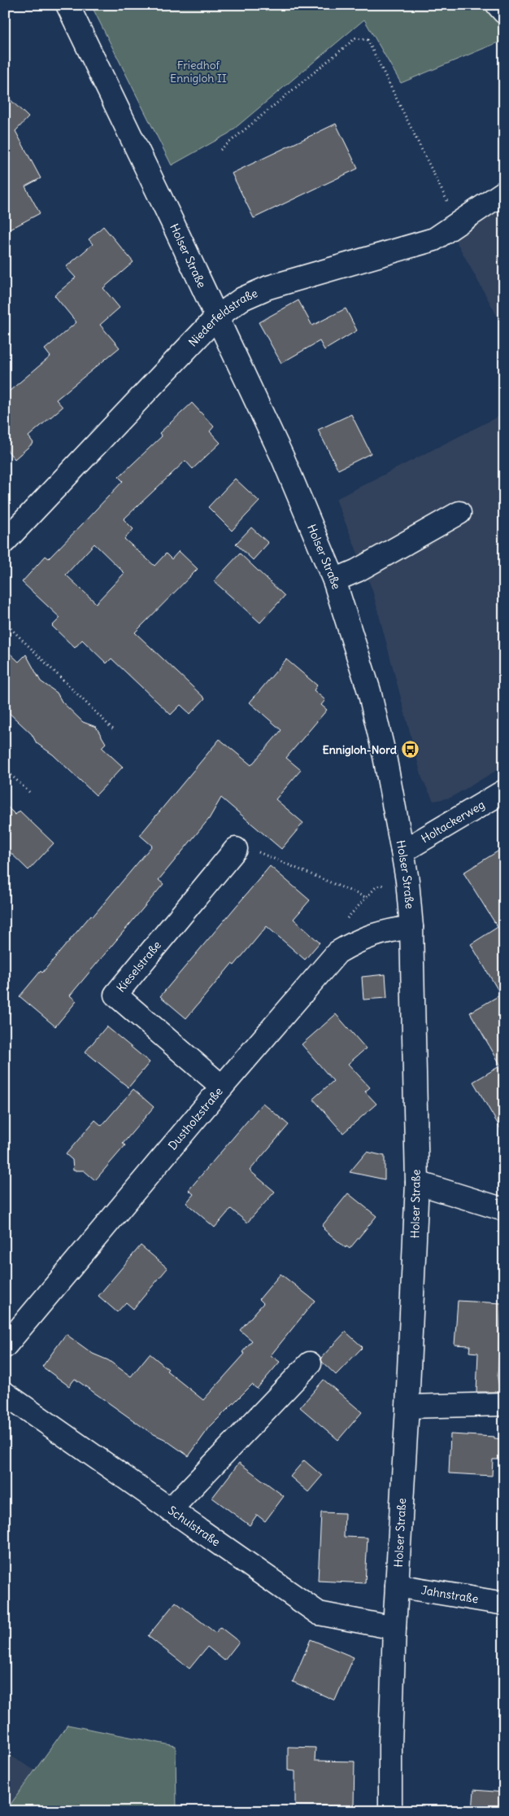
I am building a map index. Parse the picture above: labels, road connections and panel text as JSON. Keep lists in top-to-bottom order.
{
  "streets": {
    "street": [
      "Holser Straße",
      "Niederfeldstraße",
      "Holtackerweg",
      "Kieselstraße",
      "Dustholzstraße",
      "Schulstraße",
      "Jahnstraße"
    ]
  },
  "crossings": [
    ["Holser Straße", "Niederfeldstraße"],
    ["Holser Straße", "Holtackerweg"],
    ["Holser Straße", "Dustholzstraße"],
    ["Holser Straße", "Schulstraße"],
    ["Holser Straße", "Jahnstraße"],
    ["Kieselstraße", "Dustholzstraße"]
  ],
  "parks": ["Friedhof Ennigloh II"],
  "places": {
    "bus stop": ["Ennigloh-Nord"]
  }
}
